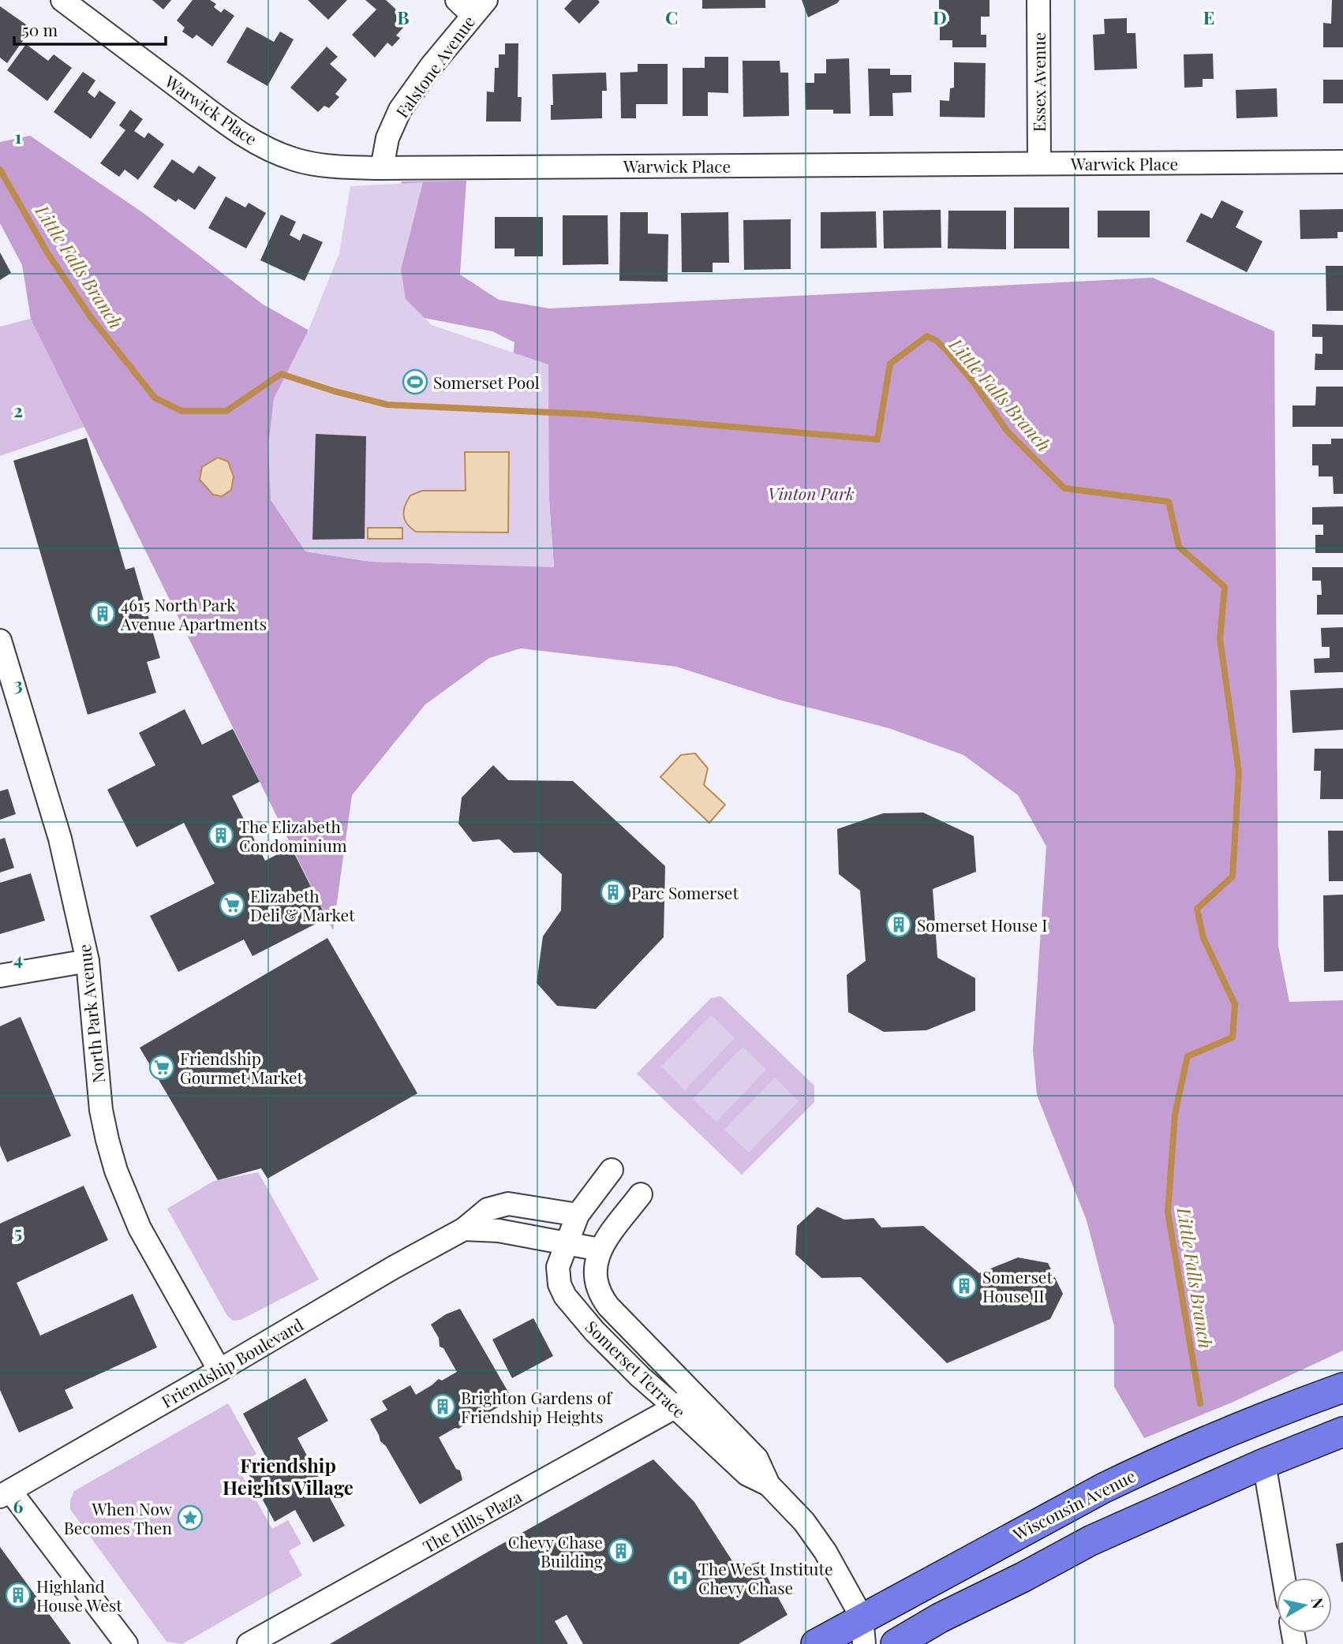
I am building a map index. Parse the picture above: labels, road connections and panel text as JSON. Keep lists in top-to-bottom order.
{
  "streets": {
    "main road": ["Wisconsin Avenue"],
    "street": [
      "Falstone Avenue",
      "Essex Avenue",
      "Warwick Place",
      "North Park Avenue",
      "Friendship Boulevard",
      "Somerset Terrace",
      "The Hills Plaza"
    ]
  },
  "crossings": [
    ["Falstone Avenue", "Warwick Place"],
    ["Essex Avenue", "Warwick Place"],
    ["North Park Avenue", "Friendship Boulevard"],
    ["Friendship Boulevard", "Somerset Terrace"],
    ["Somerset Terrace", "Wisconsin Avenue"],
    ["Somerset Terrace", "The Hills Plaza"]
  ],
  "districts": ["Friendship Heights Village"],
  "water": ["Little Falls Branch"],
  "parks": ["Vinton Park"],
  "places": {
    "sports": ["Somerset Pool"],
    "building": [
      "4615 North Park Avenue Apartments",
      "The Elizabeth Condominium",
      "Parc Somerset",
      "Somerset House I",
      "Somerset House II",
      "Brighton Gardens of Friendship Heights",
      "Chevy Chase Building",
      "Highland House West"
    ],
    "supermarket": ["Elizabeth Deli & Market", "Friendship Gourmet Market"],
    "place": ["When Now Becomes Then"],
    "hospital": ["The West Institute Chevy Chase"]
  },
  "scale_bar": "50 m",
  "north": "right",
  "grid": {
    "columns": [
      "B",
      "C",
      "D",
      "E"
    ],
    "rows": [
      "1",
      "2",
      "3",
      "4",
      "5",
      "6"
    ]
  }
}
